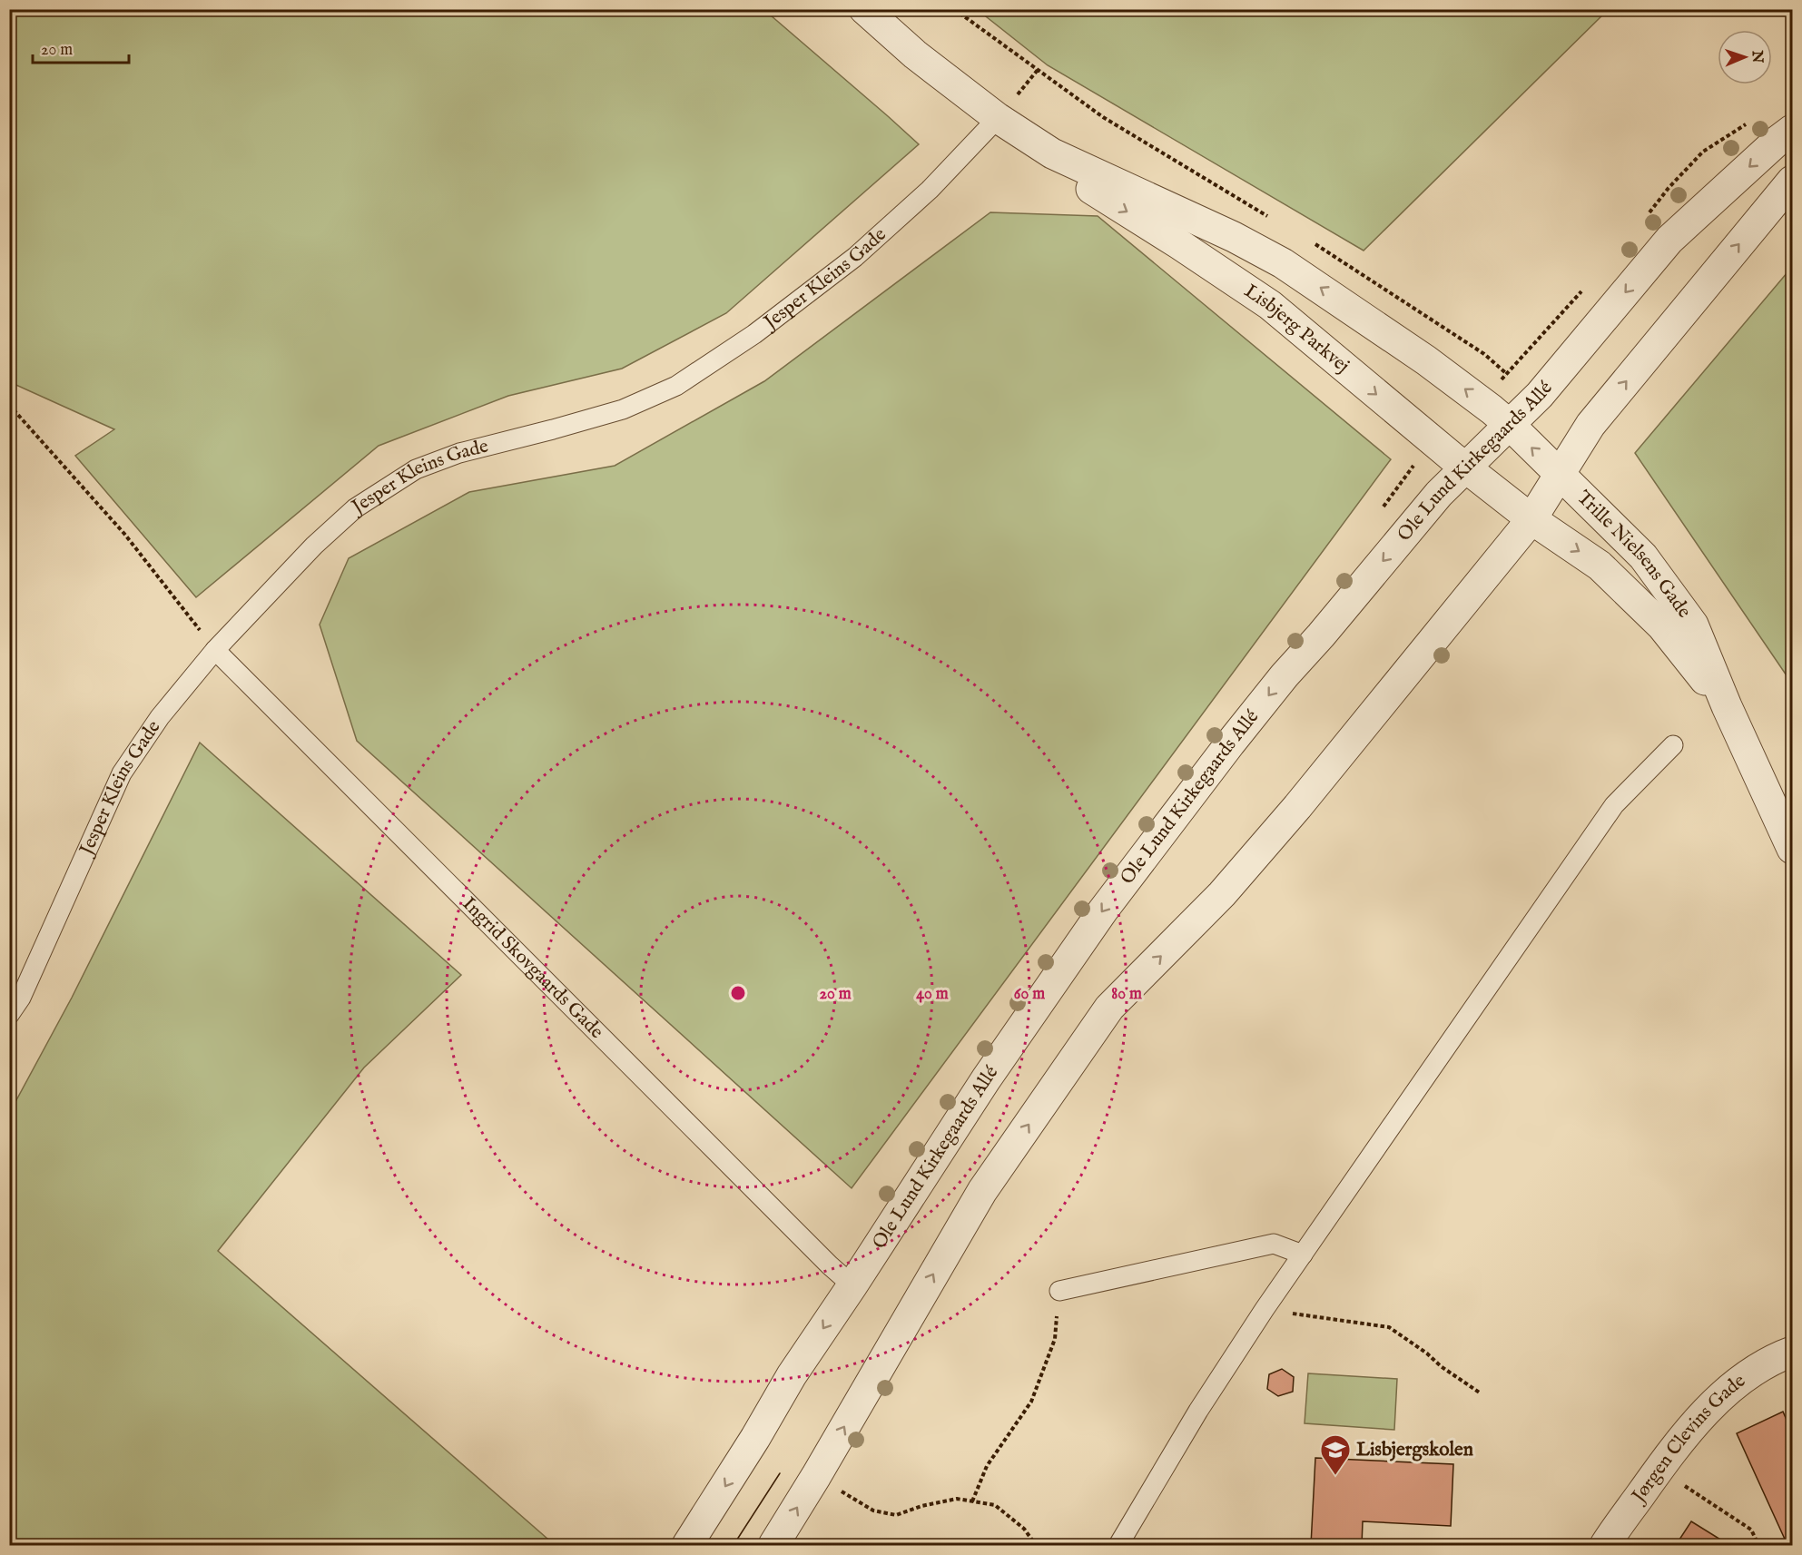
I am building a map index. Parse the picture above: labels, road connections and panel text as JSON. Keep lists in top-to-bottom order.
{
  "streets": {
    "street": [
      "Lisbjerg Parkvej",
      "Ole Lund Kirkegaards Allé",
      "Trille Nielsens Gade",
      "Jørgen Clevins Gade"
    ],
    "lane": ["Jesper Kleins Gade", "Ingrid Skovgaards Gade"]
  },
  "crossings": [
    ["Jesper Kleins Gade", "Lisbjerg Parkvej"],
    ["Jesper Kleins Gade", "Ingrid Skovgaards Gade"],
    ["Lisbjerg Parkvej", "Ole Lund Kirkegaards Allé"],
    ["Lisbjerg Parkvej", "Trille Nielsens Gade"],
    ["Ole Lund Kirkegaards Allé", "Trille Nielsens Gade"],
    ["Ole Lund Kirkegaards Allé", "Ingrid Skovgaards Gade"]
  ],
  "places": {
    "school or university": ["Lisbjergskolen"]
  },
  "scale_bar": "20 m",
  "north": "right",
  "rings": [
    "20 m",
    "40 m",
    "60 m",
    "80 m"
  ]
}
